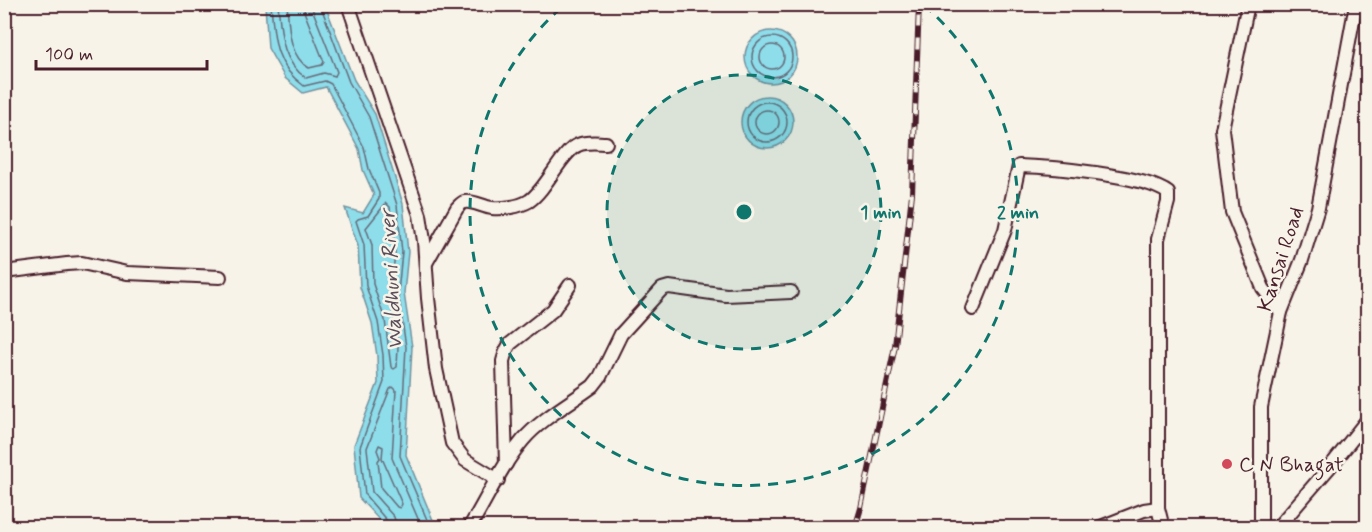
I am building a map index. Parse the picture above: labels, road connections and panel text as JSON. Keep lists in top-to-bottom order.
{
  "streets": {
    "street": ["Kansai Road"]
  },
  "water": ["Waldhuni River"],
  "places": ["C N Bhagat"],
  "scale_bar": "100 m",
  "rings": ["1 min", "2 min"]
}
